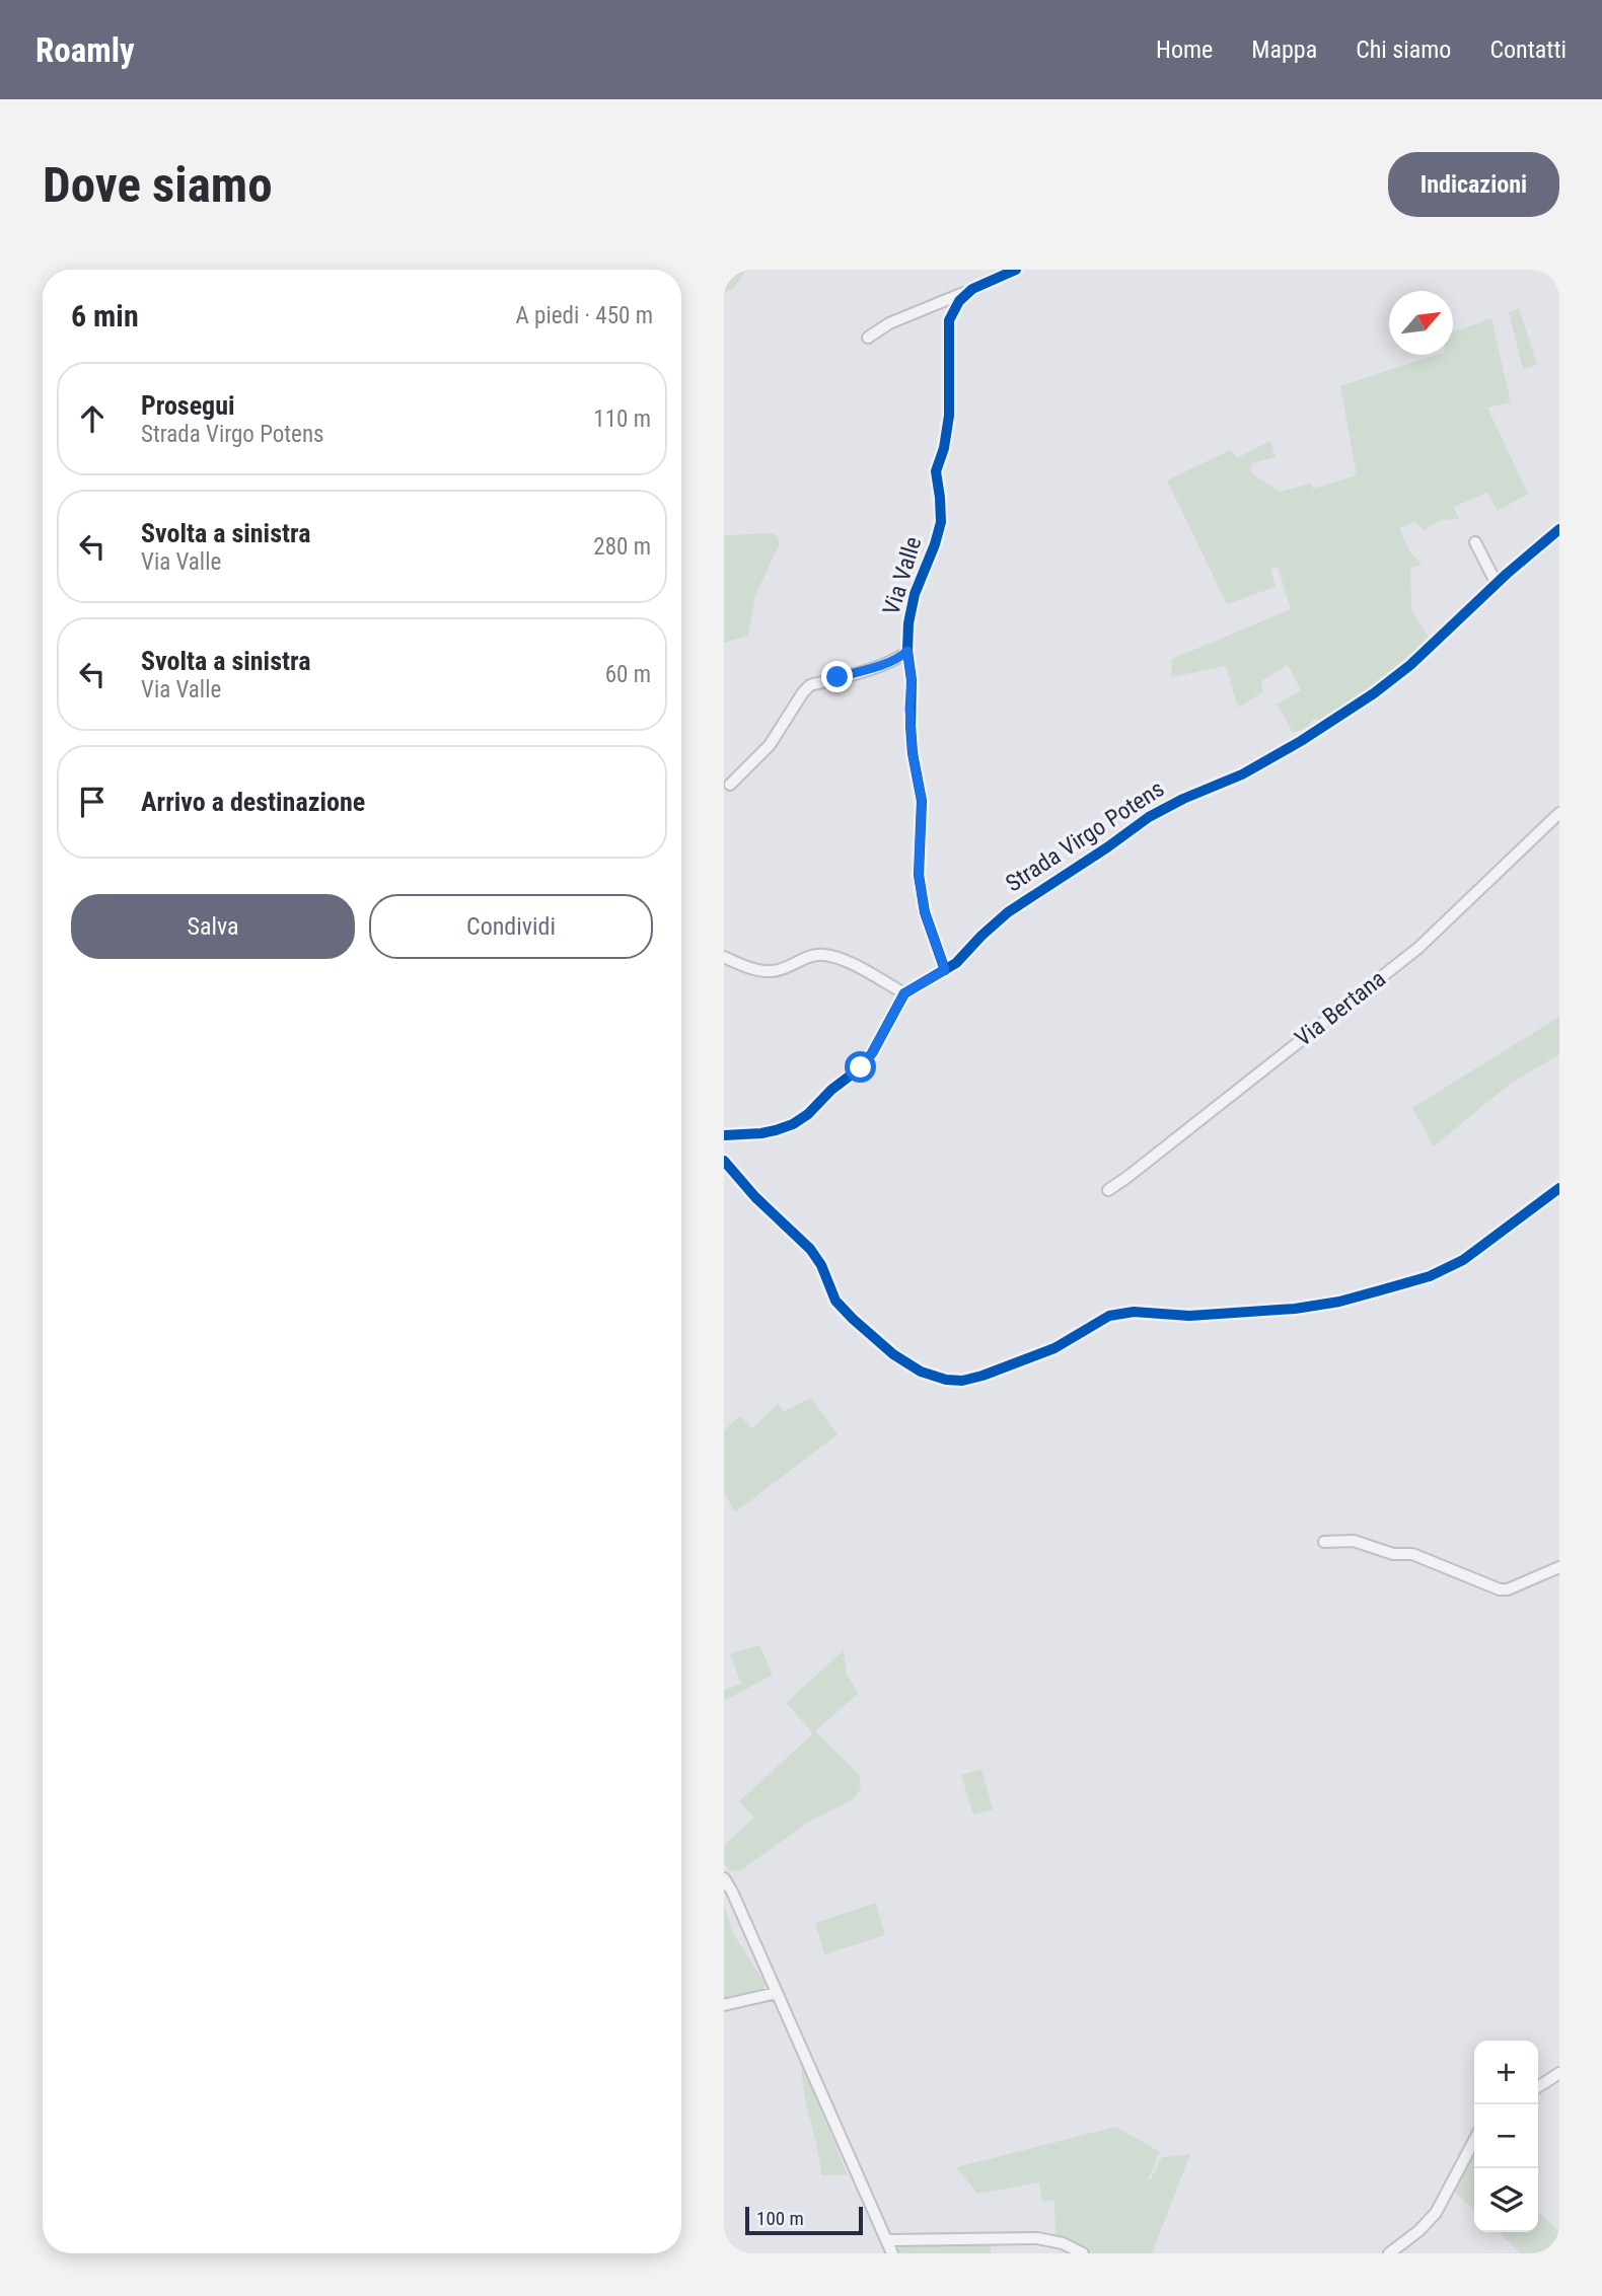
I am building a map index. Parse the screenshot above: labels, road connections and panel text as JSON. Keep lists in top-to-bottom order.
{
  "streets": {
    "street": ["Via Valle", "Strada Virgo Potens", "Via Bertana"]
  },
  "crossings": [
    ["Via Valle", "Strada Virgo Potens"]
  ],
  "scale_bar": "100 m",
  "north": "top right",
  "page": {
    "header": "Roamly",
    "nav": [
      "Home",
      "Mappa",
      "Chi siamo",
      "Contatti"
    ],
    "buttons": [
      "Indicazioni",
      ["Salva", "Condividi"]
    ],
    "title": "Dove siamo",
    "heading": ["6 min", "A piedi · 450 m"],
    "list": [
      ["Prosegui", "Strada Virgo Potens", "110 m"],
      ["Svolta a sinistra", "Via Valle", "280 m"],
      ["Svolta a sinistra", "Via Valle", "60 m"],
      "Arrivo a destinazione"
    ],
    "map_buttons": ["+", "−"],
    "scale": "100 m"
  }
}
